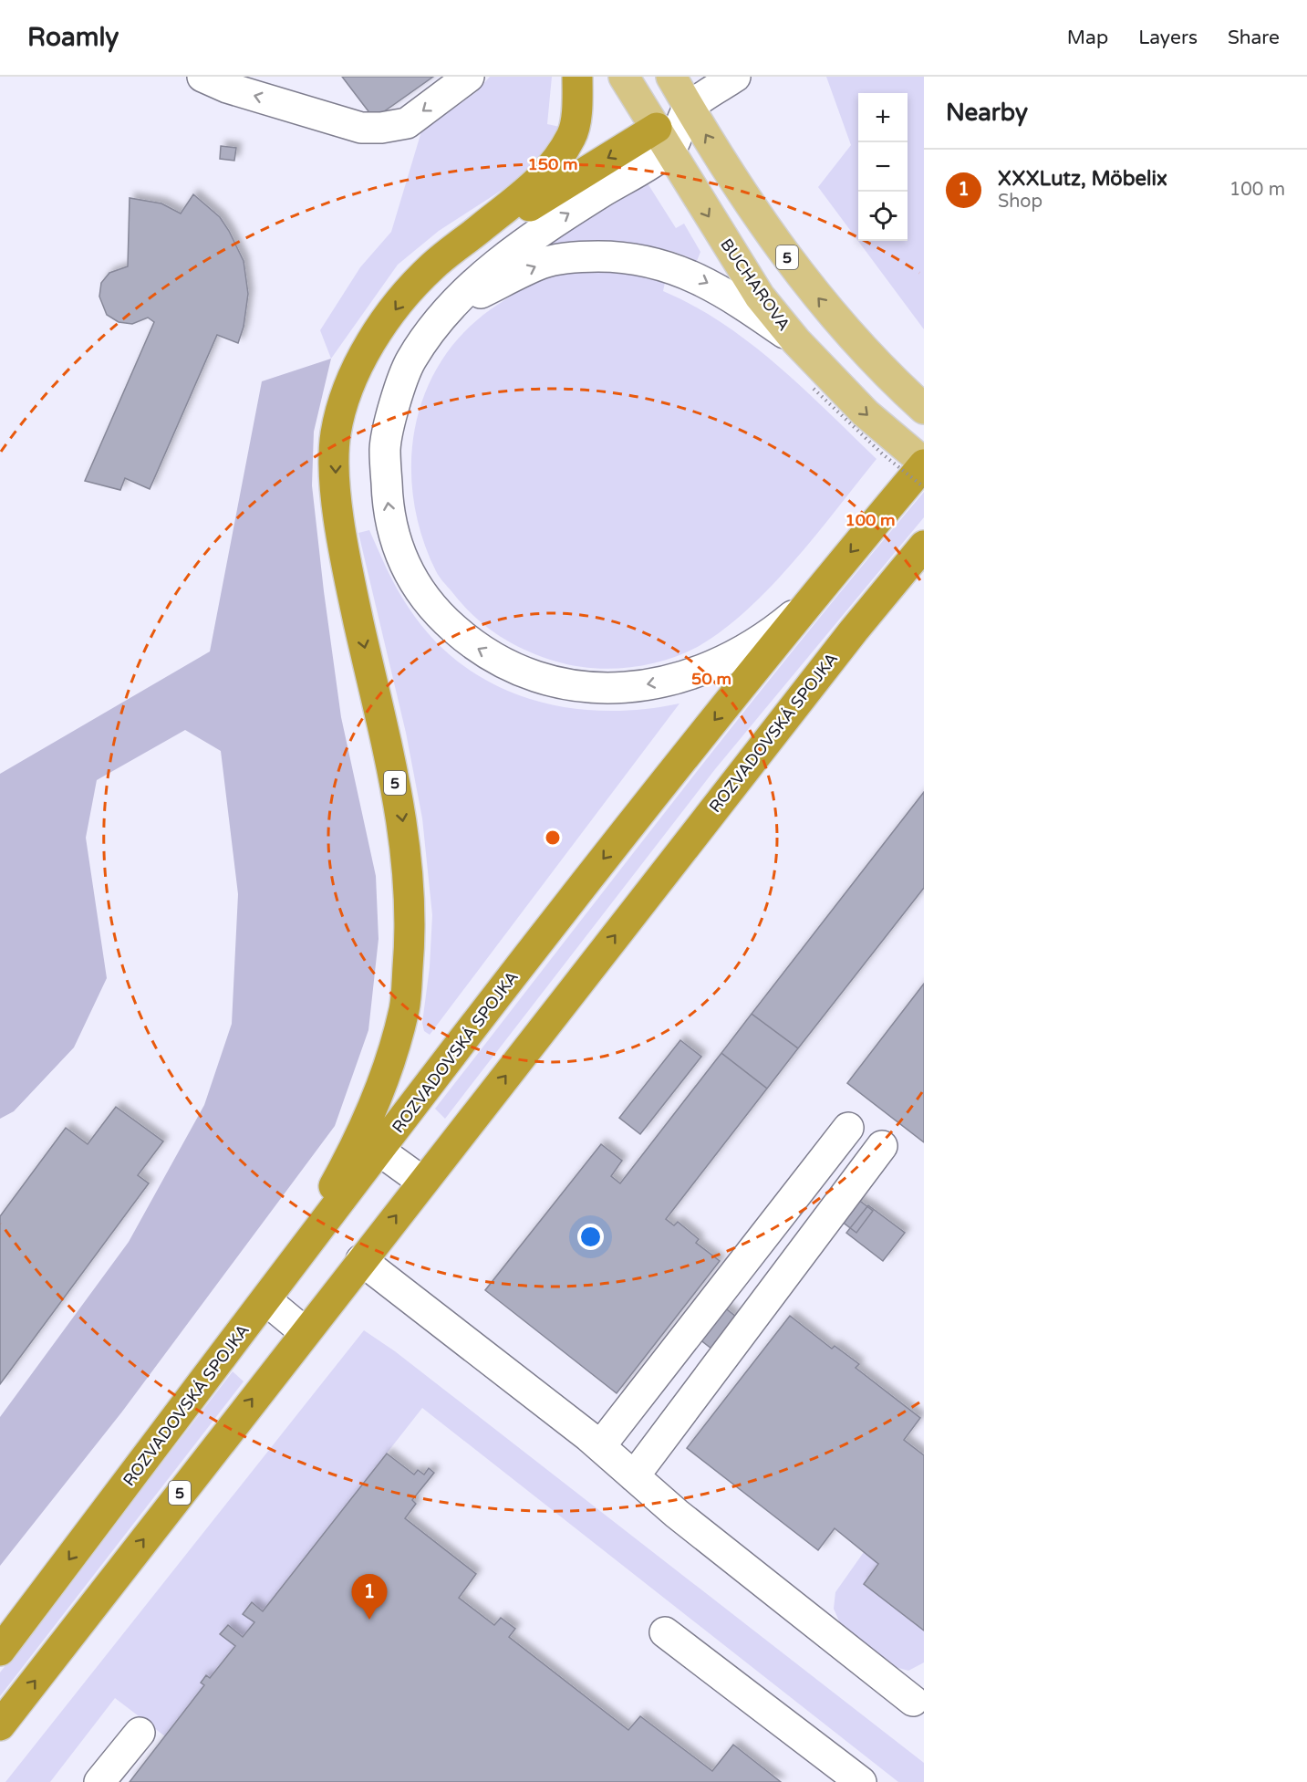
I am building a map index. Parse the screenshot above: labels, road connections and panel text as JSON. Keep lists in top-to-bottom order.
{
  "streets": {
    "highway": ["5", "ROZVADOVSKÁ SPOJKA"],
    "main road": ["BUCHAROVA"]
  },
  "crossings": [
    ["5", "ROZVADOVSKÁ SPOJKA"],
    ["BUCHAROVA", "ROZVADOVSKÁ SPOJKA"]
  ],
  "page": {
    "header": "Roamly",
    "nav": ["Map", "Layers", "Share"],
    "heading": "Nearby",
    "map_buttons": ["+", "−"],
    "list": [
      {
        "mark": "1",
        "name": "XXXLutz, Möbelix",
        "note": "Shop",
        "value": "100 m"
      }
    ],
    "pins": "1"
  },
  "rings": ["150 m", "100 m", "50 m"]
}
